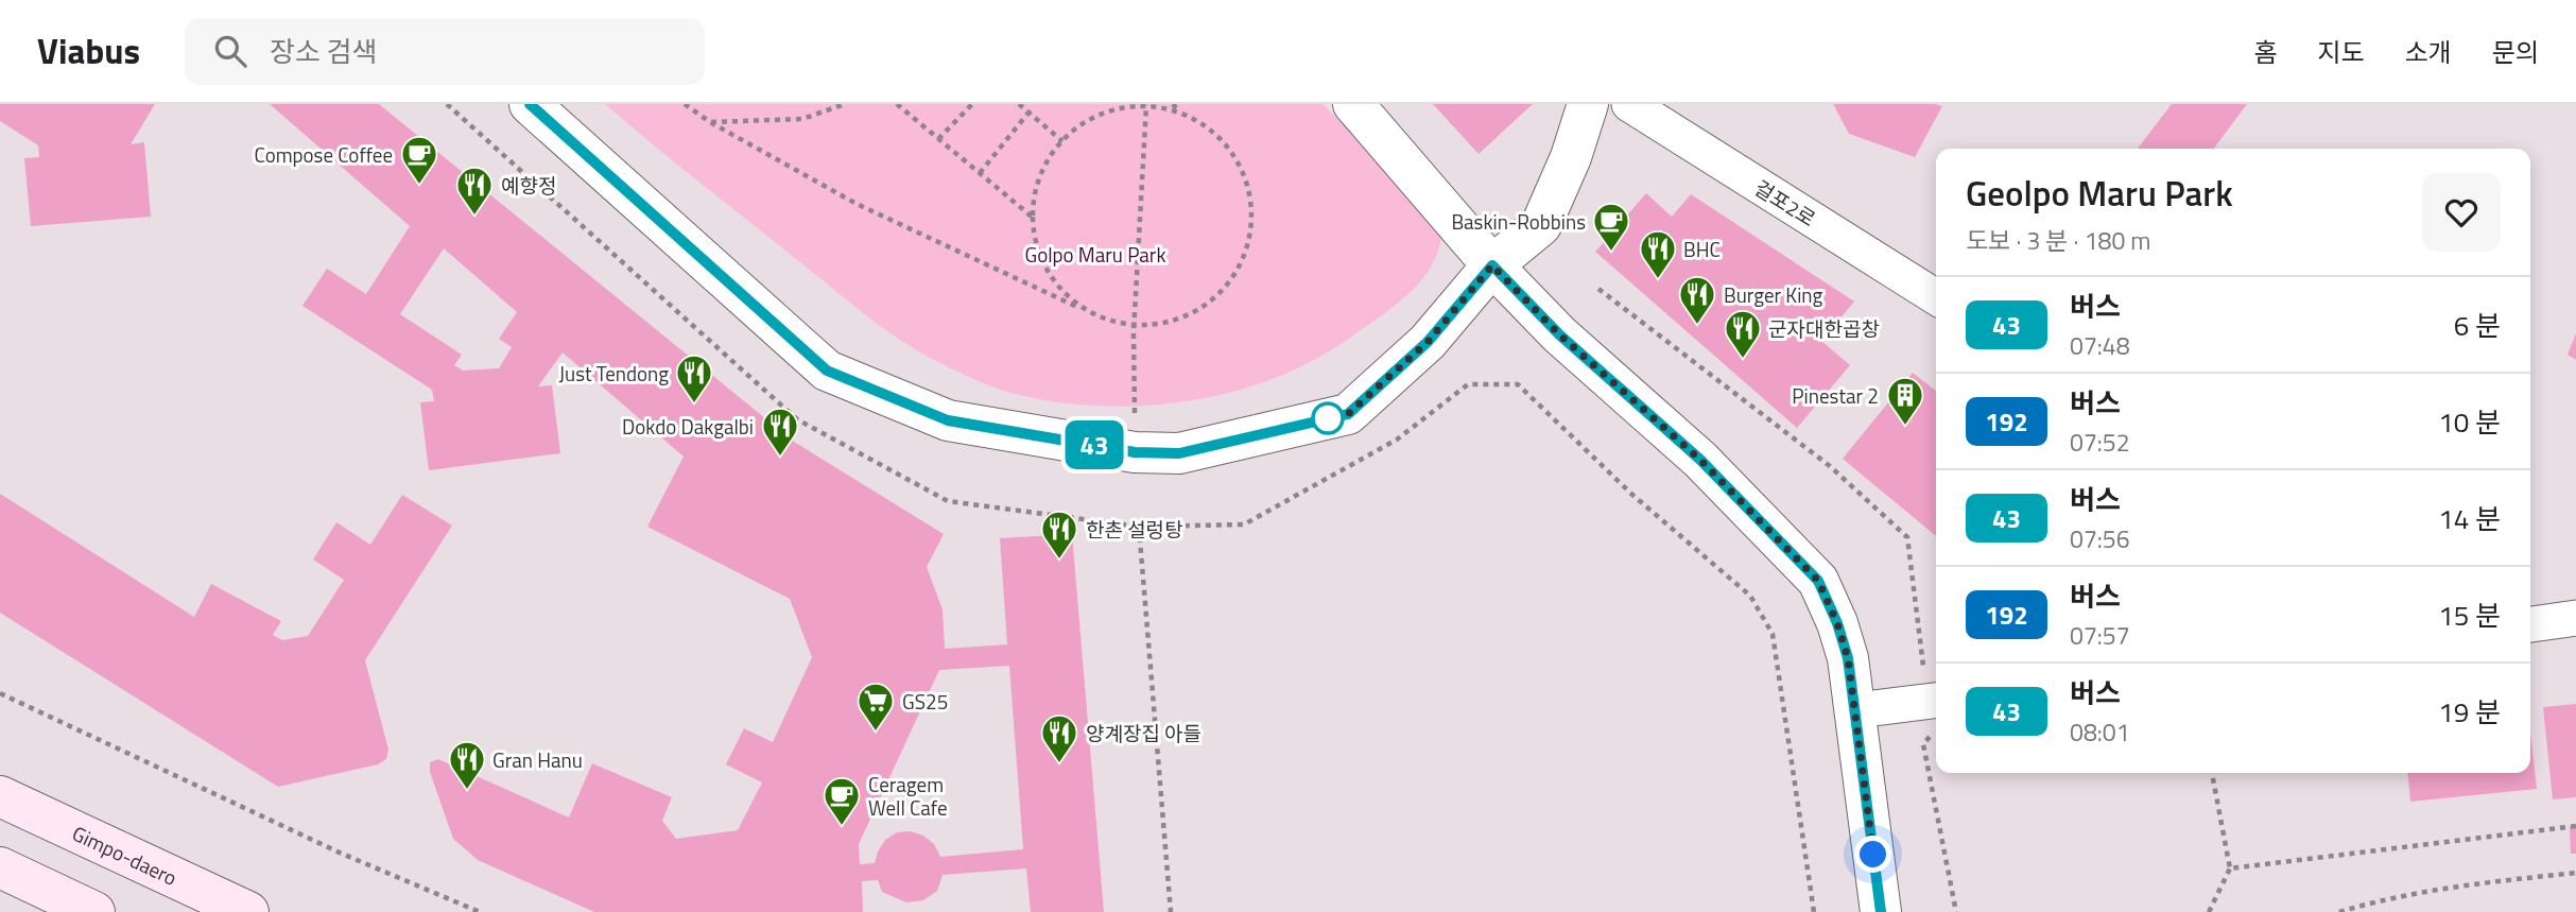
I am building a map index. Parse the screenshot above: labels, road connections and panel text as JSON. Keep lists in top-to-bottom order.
{
  "streets": {
    "main road": ["Gimpo-daero"],
    "street": ["걸포2로"]
  },
  "parks": ["Golpo Maru Park"],
  "places": {
    "cafe": ["Compose Coffee", "Baskin-Robbins", "Ceragem Well Cafe"],
    "restaurant": [
      "예향정",
      "BHC",
      "Burger King",
      "군자대한곱창",
      "Just Tendong",
      "Dokdo Dakgalbi",
      "한촌 설렁탕",
      "양계장집 아들",
      "Gran Hanu"
    ],
    "building": ["Pinestar 2"],
    "supermarket": ["GS25"]
  },
  "lines": ["bus line 43"],
  "page": {
    "header": "Viabus",
    "search": "장소 검색",
    "nav": [
      "홈",
      "지도",
      "소개",
      "문의"
    ],
    "on_map": "43",
    "heading": ["Geolpo Maru Park", "도보 · 3 분 · 180 m"],
    "list": [
      {
        "mark": "43",
        "name": "버스",
        "note": "07:48",
        "value": "6 분"
      },
      {
        "mark": "192",
        "name": "버스",
        "note": "07:52",
        "value": "10 분"
      },
      {
        "mark": "43",
        "name": "버스",
        "note": "07:56",
        "value": "14 분"
      },
      {
        "mark": "192",
        "name": "버스",
        "note": "07:57",
        "value": "15 분"
      },
      {
        "mark": "43",
        "name": "버스",
        "note": "08:01",
        "value": "19 분"
      }
    ]
  }
}
